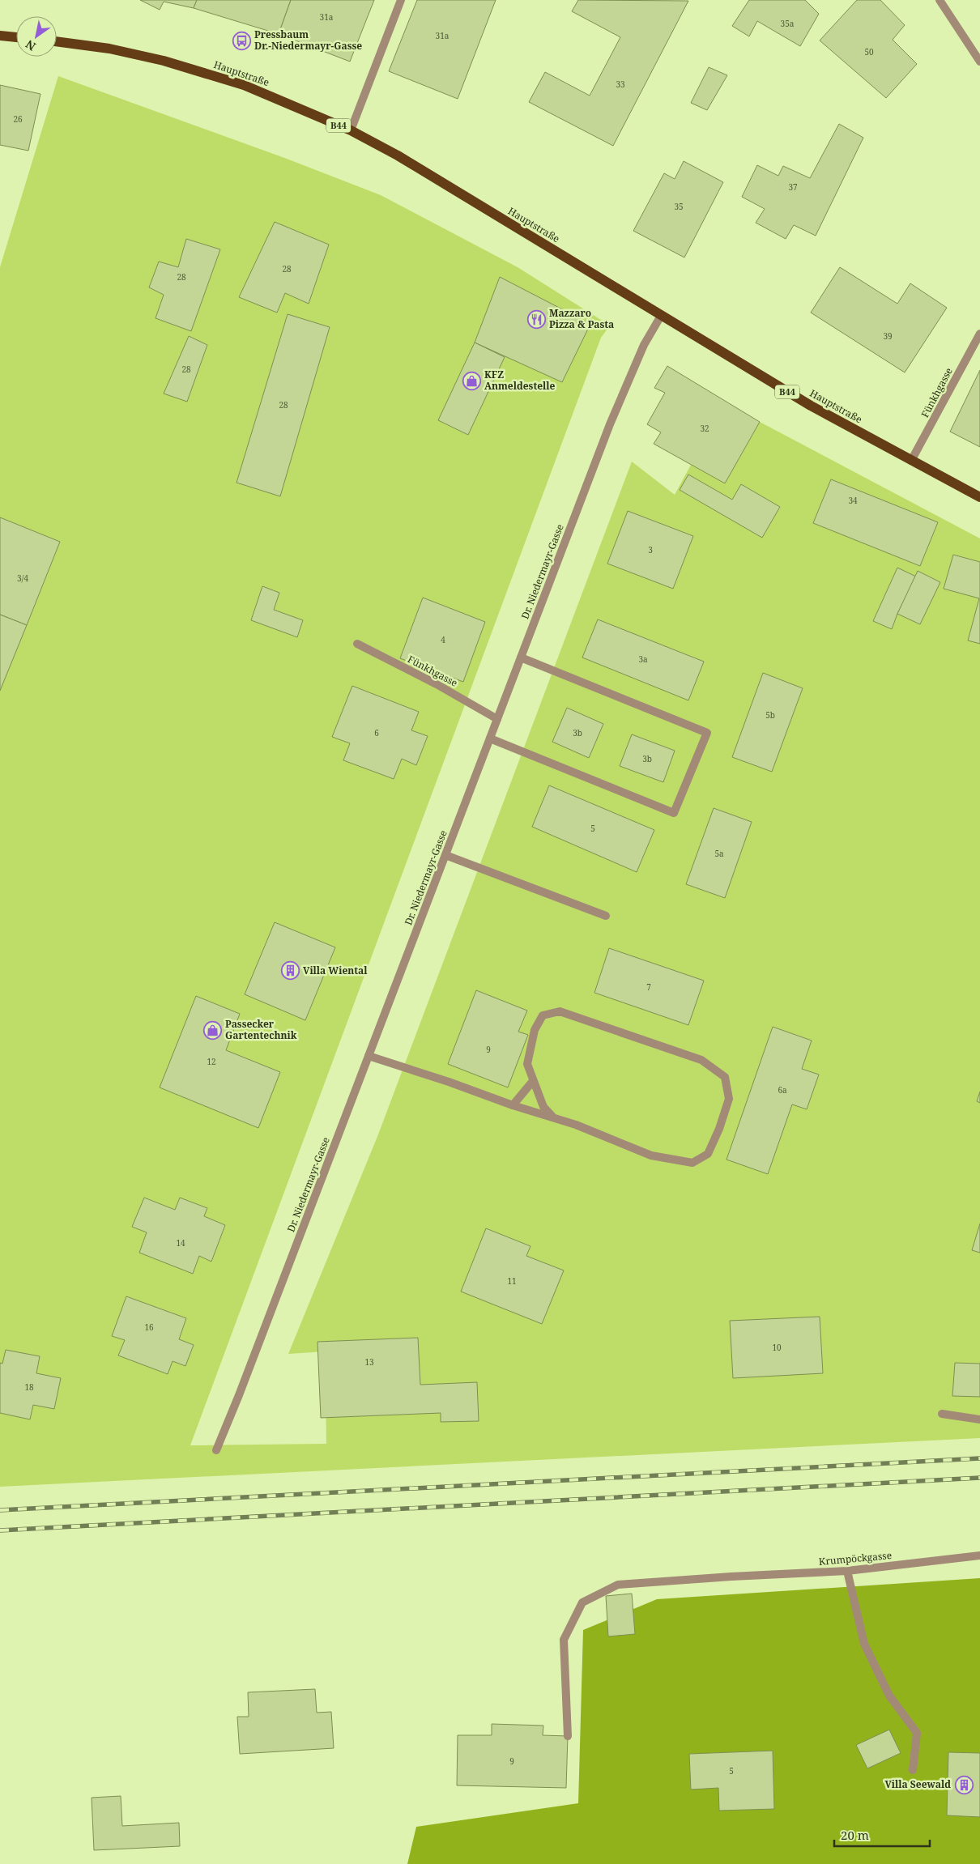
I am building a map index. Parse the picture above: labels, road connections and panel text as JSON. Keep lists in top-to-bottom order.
{
  "streets": {
    "main road": ["Hauptstraße", "B44"],
    "street": ["Fünkhgasse", "Dr. Niedermayr-Gasse", "Krumpöckgasse"]
  },
  "crossings": [
    ["Hauptstraße", "Fünkhgasse"],
    ["Hauptstraße", "Dr. Niedermayr-Gasse"],
    ["Fünkhgasse", "Dr. Niedermayr-Gasse"]
  ],
  "places": {
    "bus stop": ["Pressbaum Dr.-Niedermayr-Gasse"],
    "restaurant": ["Mazzaro Pizza & Pasta"],
    "shop": ["KFZ Anmeldestelle", "Passecker Gartentechnik"],
    "building": ["Villa Wiental", "Villa Seewald"]
  },
  "house_numbers": [
    "31a",
    "35a",
    "31a",
    "50",
    "33",
    "26",
    "37",
    "35",
    "28",
    "28",
    "39",
    "28",
    "28",
    "32",
    "34",
    "3",
    "3/4",
    "4",
    "3a",
    "5b",
    "6",
    "3b",
    "3b",
    "5",
    "5a",
    "7",
    "9",
    "12",
    "6a",
    "14",
    "11",
    "16",
    "10",
    "13",
    "18",
    "9",
    "5"
  ],
  "scale_bar": "20 m",
  "north": "bottom left"
}
